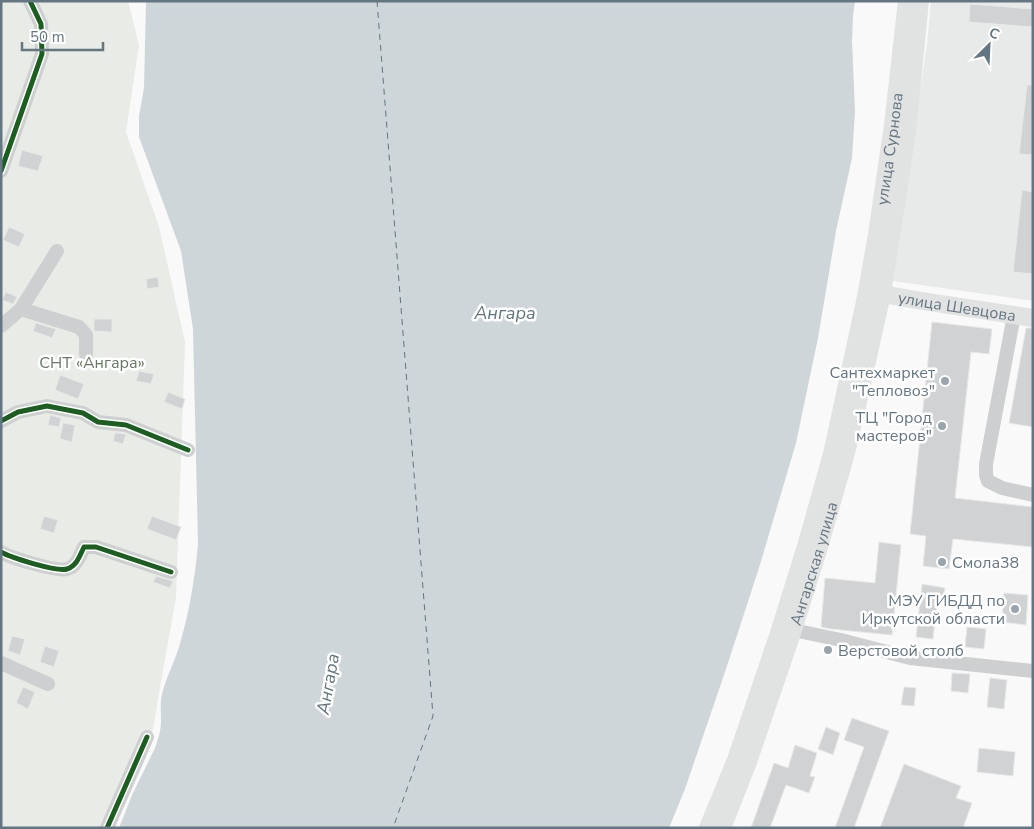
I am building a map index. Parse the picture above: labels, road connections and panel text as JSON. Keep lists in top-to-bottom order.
{
  "streets": {
    "main road": ["улица Сурнова", "улица Шевцова", "Ангарская улица"]
  },
  "crossings": [
    ["улица Сурнова", "улица Шевцова"],
    ["улица Сурнова", "Ангарская улица"],
    ["улица Шевцова", "Ангарская улица"]
  ],
  "water": ["Ангара"],
  "parks": ["СНТ «Ангара»"],
  "places": [
    "Сантехмаркет \"Тепловоз\"",
    "ТЦ \"Город мастеров\"",
    "Смола38",
    "МЭУ ГИБДД по Иркутской области",
    "Верстовой столб"
  ],
  "scale_bar": "50 m",
  "north": "top right"
}
